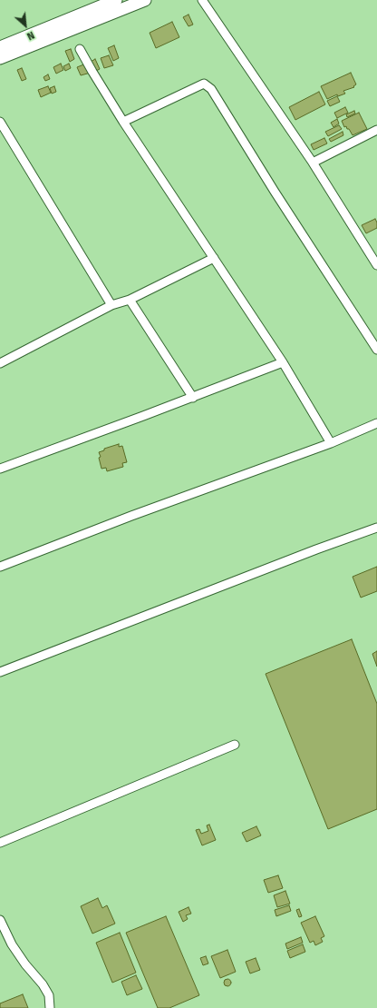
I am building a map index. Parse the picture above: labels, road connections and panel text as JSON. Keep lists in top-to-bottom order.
{
  "north": "bottom right"
}
